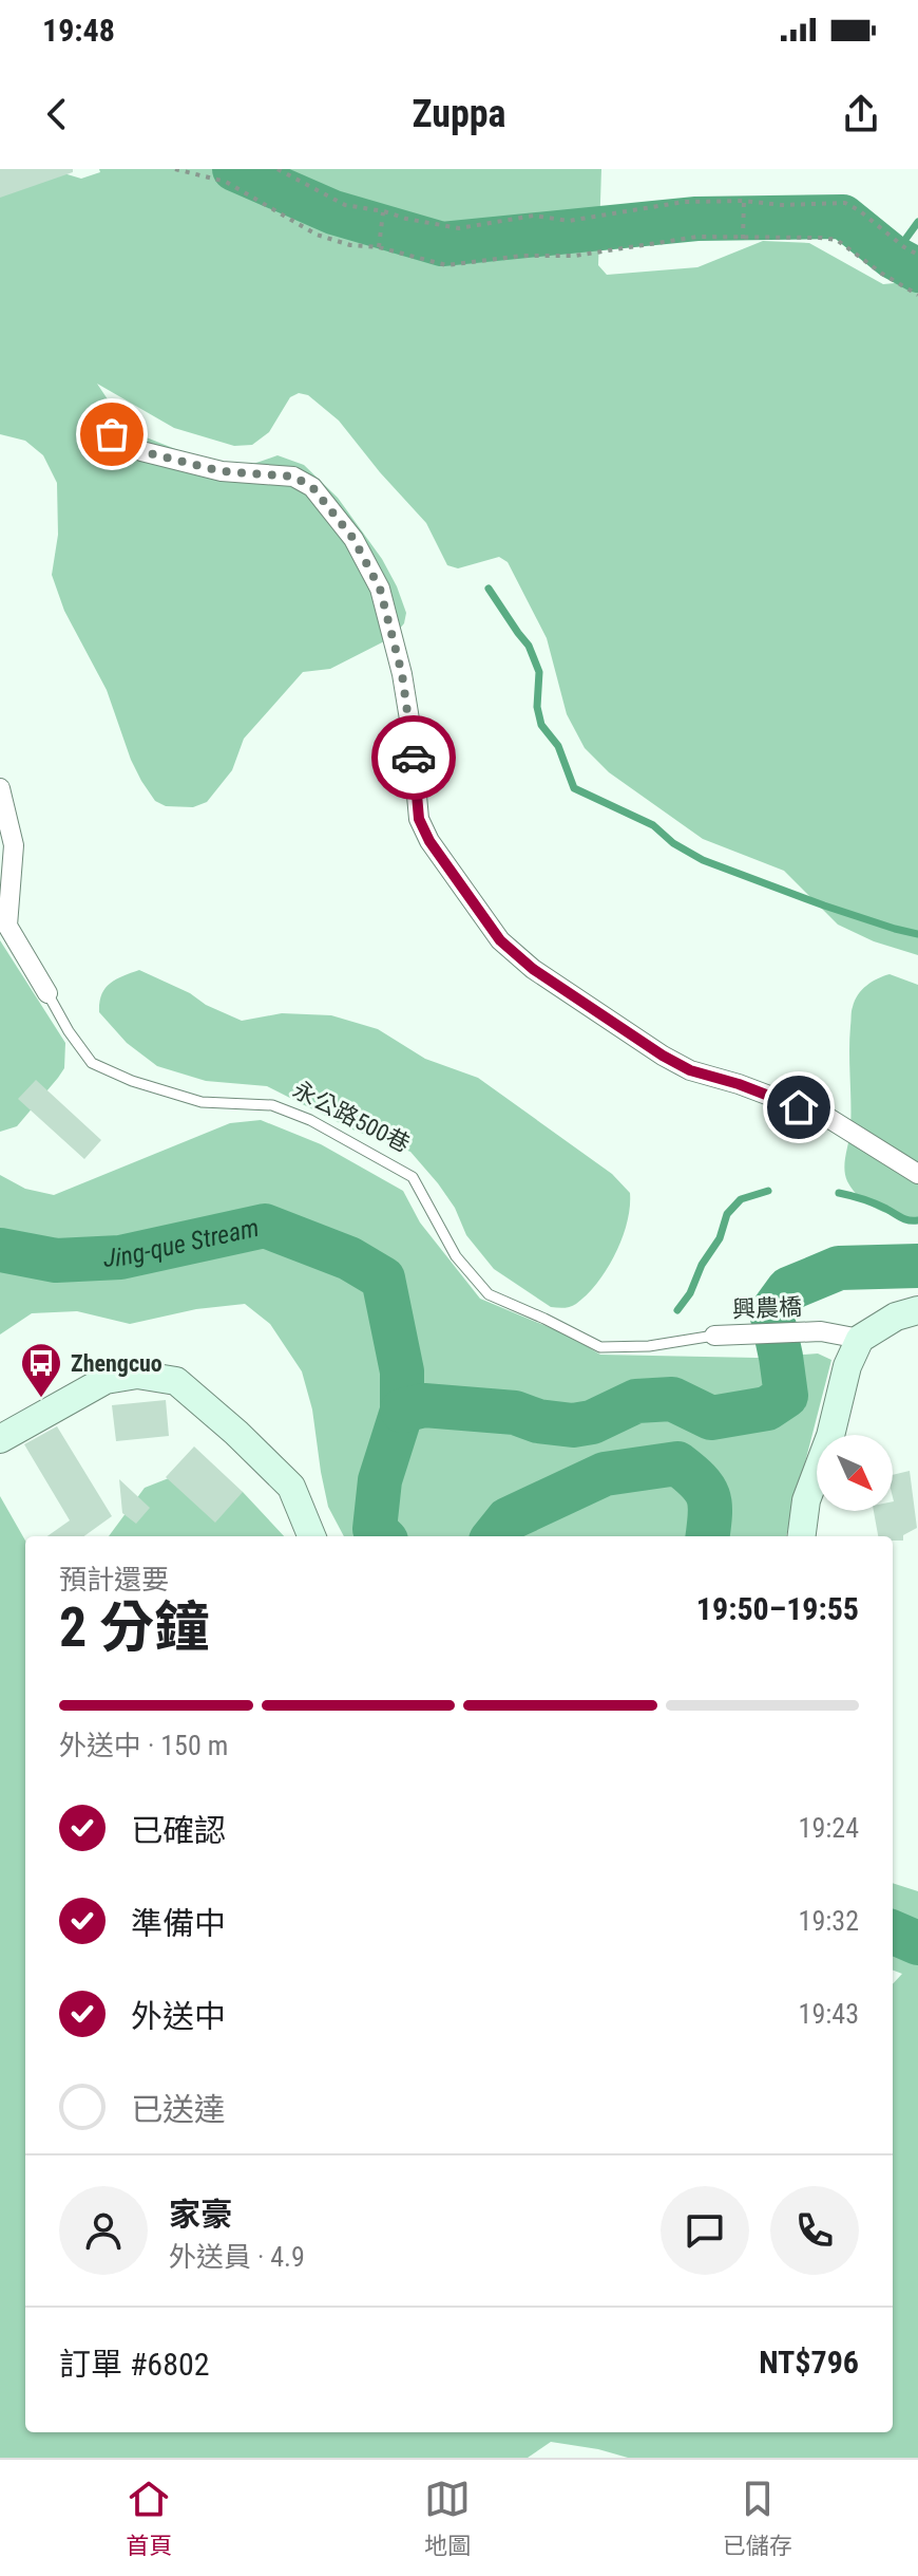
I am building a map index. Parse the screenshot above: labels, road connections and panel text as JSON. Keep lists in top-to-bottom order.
{
  "streets": {
    "street": ["永公路500巷", "興農橋"]
  },
  "crossings": [
    ["永公路500巷", "興農橋"]
  ],
  "water": ["Jing-que Stream"],
  "places": {
    "bus stop": ["Zhengcuo"]
  },
  "north": "bottom right",
  "page": {
    "status": "19:48",
    "header": "Zuppa",
    "heading": ["2 分鐘", "預計還要", "19:50–19:55"],
    "panel": [
      "家豪",
      "外送員 · 4.9",
      "訂單 #6802",
      "NT$796"
    ],
    "bar": "外送中 · 150 m",
    "list": [
      ["已確認", "19:24"],
      ["準備中", "19:32"],
      ["外送中", "19:43"],
      "已送達"
    ],
    "tabs": ["首頁", "地圖", "已儲存"]
  }
}
